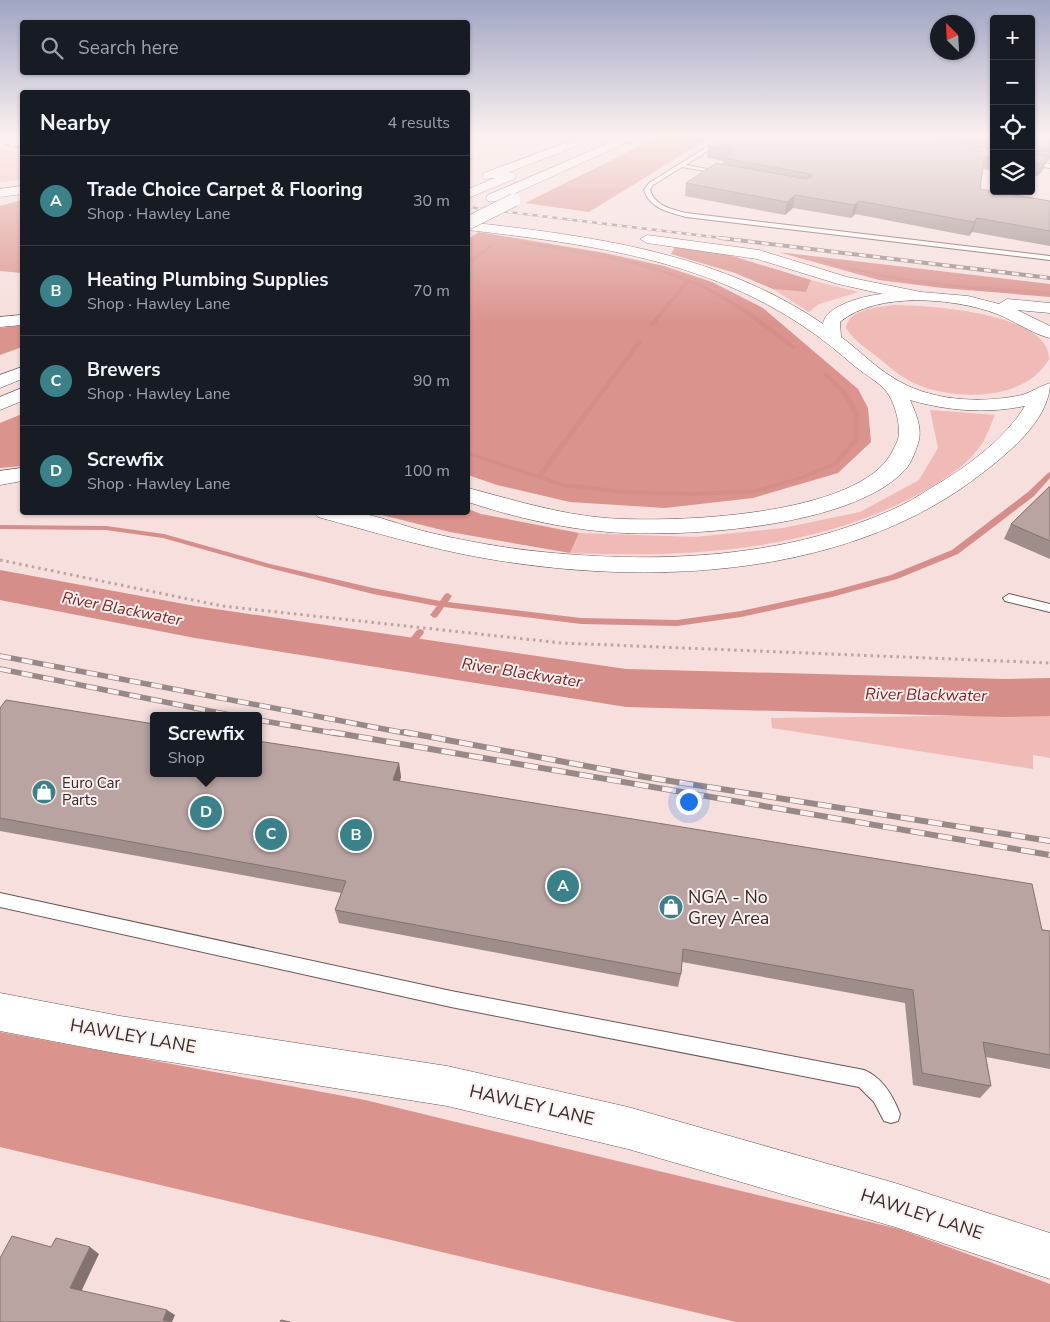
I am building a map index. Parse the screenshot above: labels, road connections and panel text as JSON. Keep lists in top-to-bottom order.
{
  "streets": {
    "main road": ["HAWLEY LANE"]
  },
  "water": ["River Blackwater"],
  "places": {
    "shop": ["Euro Car Parts", "NGA - No Grey Area"]
  },
  "north": "top left",
  "page": {
    "map_buttons": ["+", "−"],
    "search": "Search here",
    "heading": ["Nearby", "4 results"],
    "list": [
      {
        "mark": "A",
        "name": "Trade Choice Carpet & Flooring",
        "note": "Shop · Hawley Lane",
        "value": "30 m"
      },
      {
        "mark": "B",
        "name": "Heating Plumbing Supplies",
        "note": "Shop · Hawley Lane",
        "value": "70 m"
      },
      {
        "mark": "C",
        "name": "Brewers",
        "note": "Shop · Hawley Lane",
        "value": "90 m"
      },
      {
        "mark": "D",
        "name": "Screwfix",
        "note": "Shop · Hawley Lane",
        "value": "100 m"
      }
    ],
    "popup": ["Screwfix", "Shop"],
    "pins": [
      "D",
      "C",
      "B",
      "A"
    ]
  }
}
